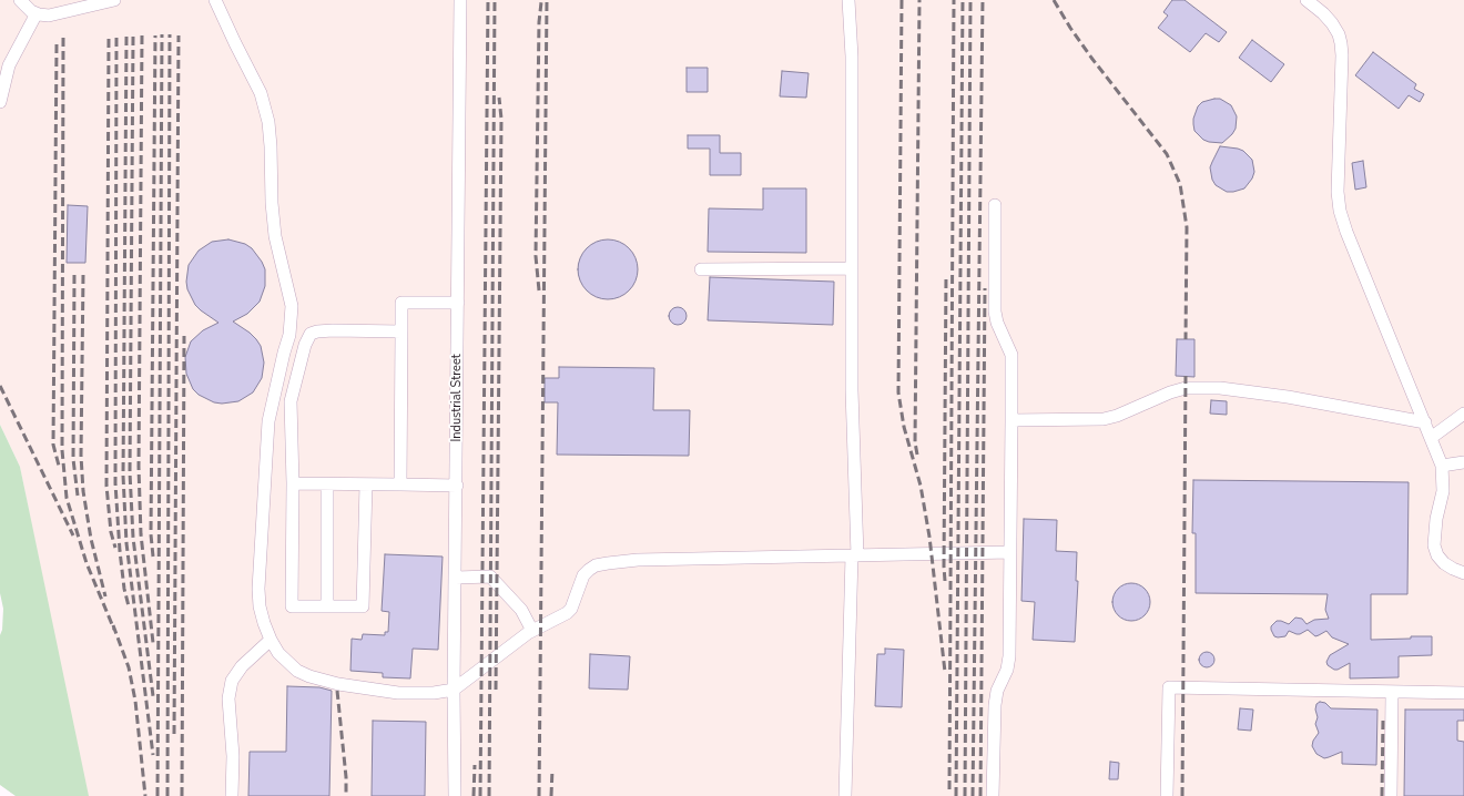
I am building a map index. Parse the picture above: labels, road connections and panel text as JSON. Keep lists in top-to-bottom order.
{
  "streets": {
    "street": ["Industrial Street"]
  }
}
